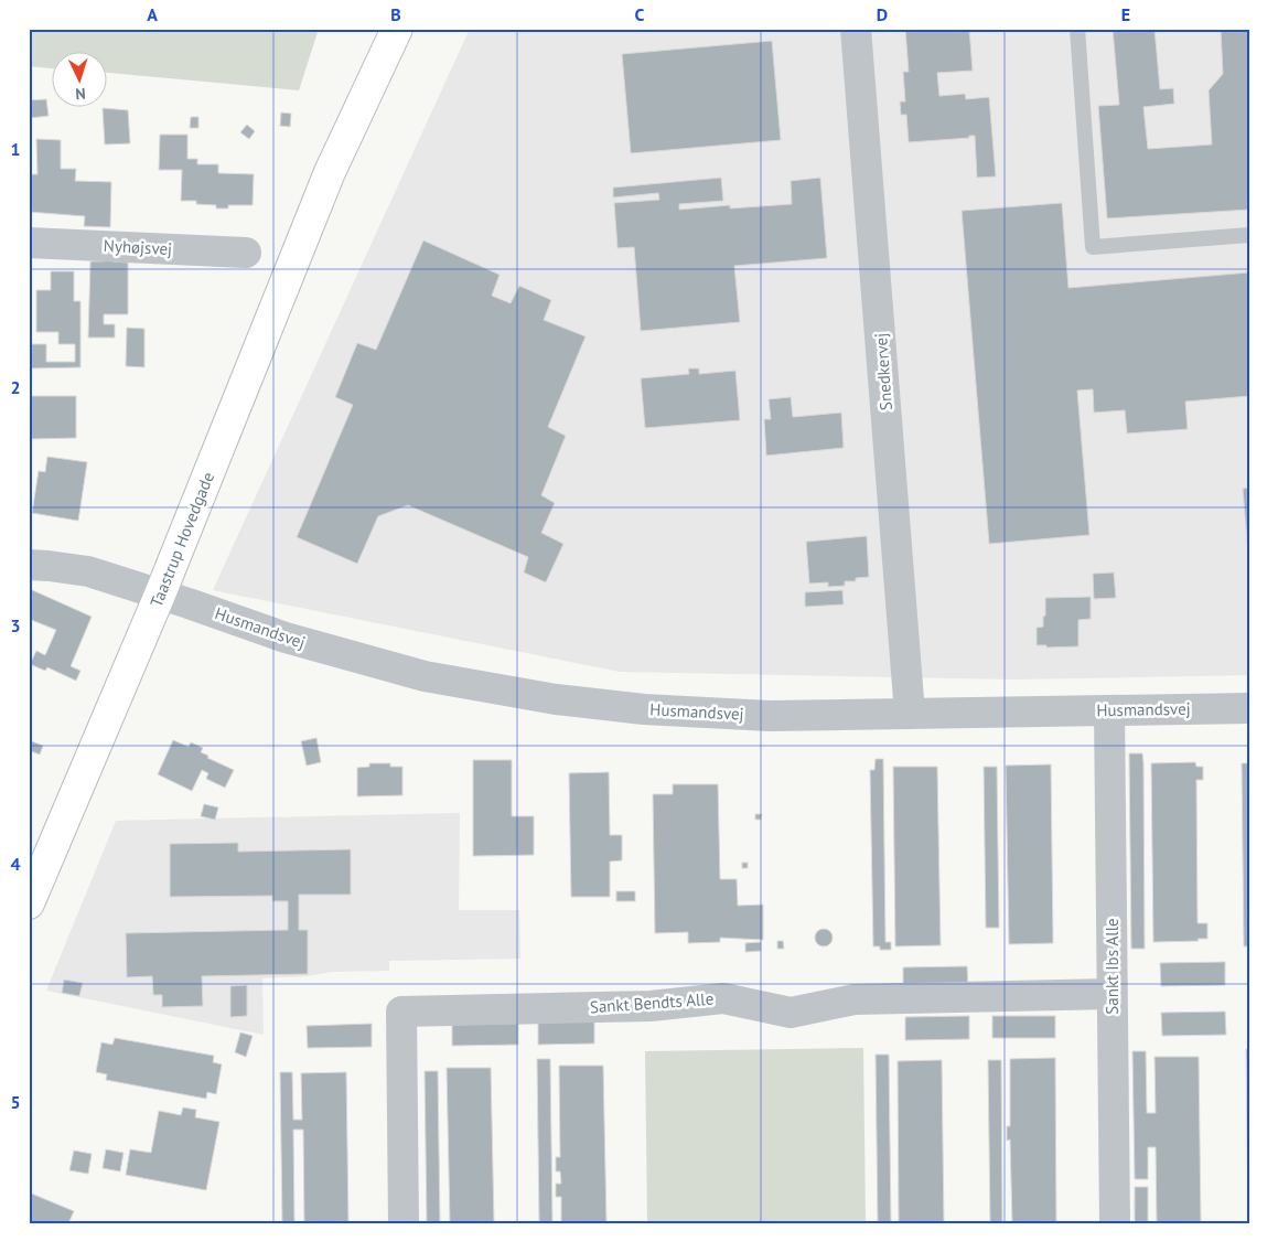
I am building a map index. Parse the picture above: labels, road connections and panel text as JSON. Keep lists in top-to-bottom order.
{
  "streets": {
    "street": [
      "Nyhøjsvej",
      "Snedkervej",
      "Taastrup Hovedgade",
      "Husmandsvej",
      "Sankt Ibs Alle",
      "Sankt Bendts Alle"
    ]
  },
  "crossings": [
    ["Snedkervej", "Husmandsvej"],
    ["Taastrup Hovedgade", "Husmandsvej"],
    ["Husmandsvej", "Sankt Ibs Alle"],
    ["Sankt Ibs Alle", "Sankt Bendts Alle"]
  ],
  "north": "bottom",
  "grid": {
    "columns": [
      "A",
      "B",
      "C",
      "D",
      "E"
    ],
    "rows": [
      "1",
      "2",
      "3",
      "4",
      "5"
    ]
  }
}
